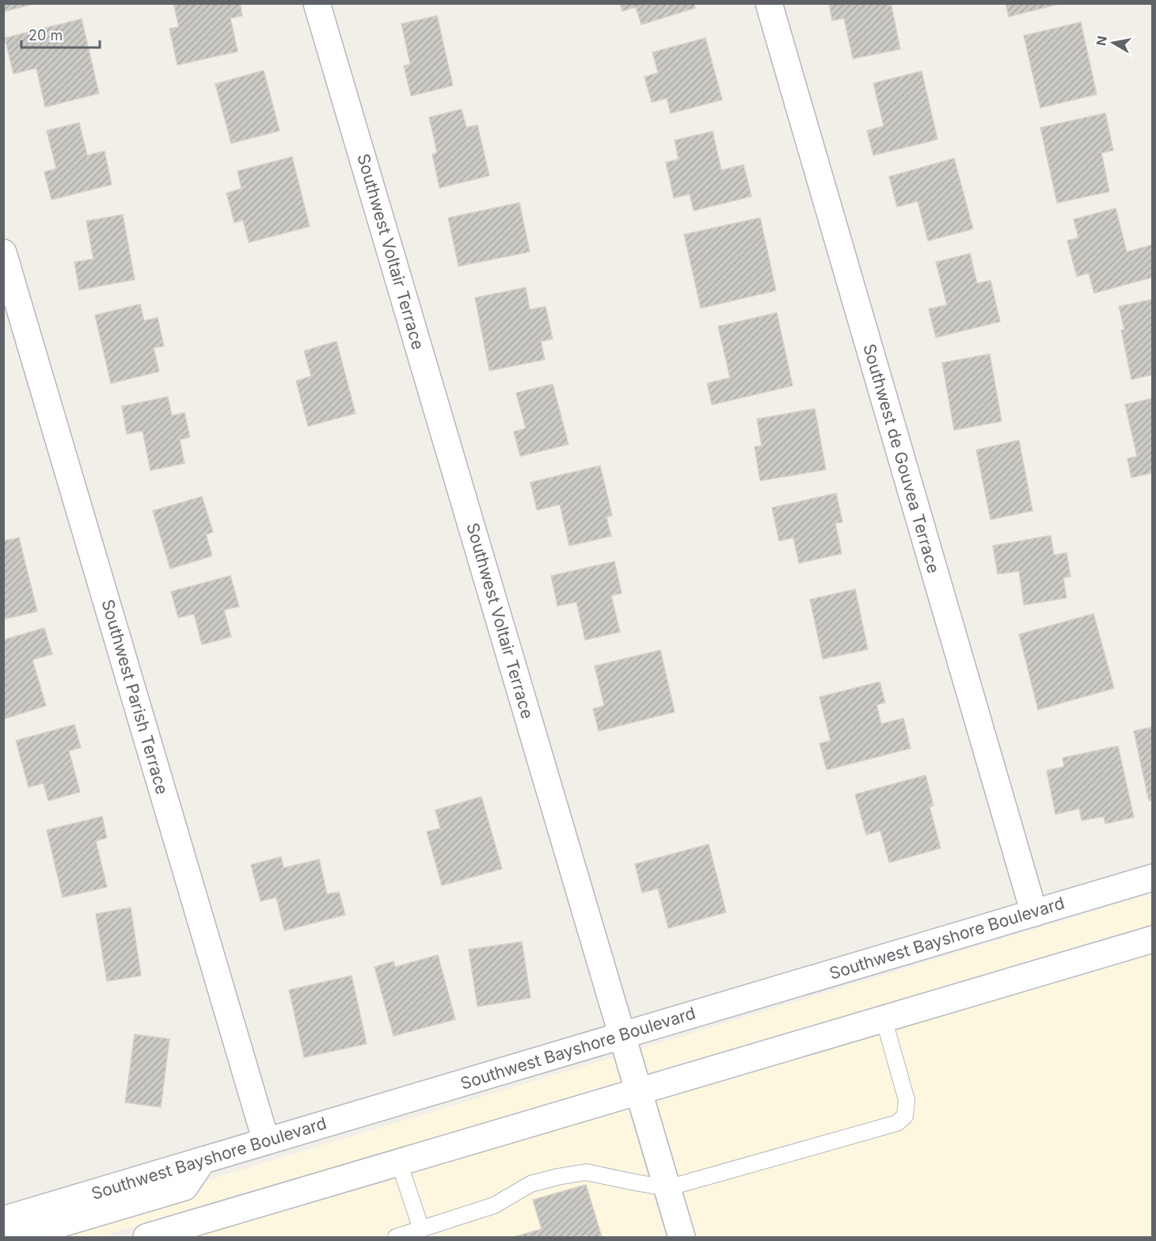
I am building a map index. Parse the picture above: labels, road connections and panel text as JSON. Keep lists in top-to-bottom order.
{
  "streets": {
    "street": [
      "Southwest Voltair Terrace",
      "Southwest de Gouvea Terrace",
      "Southwest Parish Terrace",
      "Southwest Bayshore Boulevard"
    ]
  },
  "crossings": [
    ["Southwest Voltair Terrace", "Southwest Bayshore Boulevard"],
    ["Southwest de Gouvea Terrace", "Southwest Bayshore Boulevard"],
    ["Southwest Parish Terrace", "Southwest Bayshore Boulevard"]
  ],
  "scale_bar": "20 m",
  "north": "left"
}
